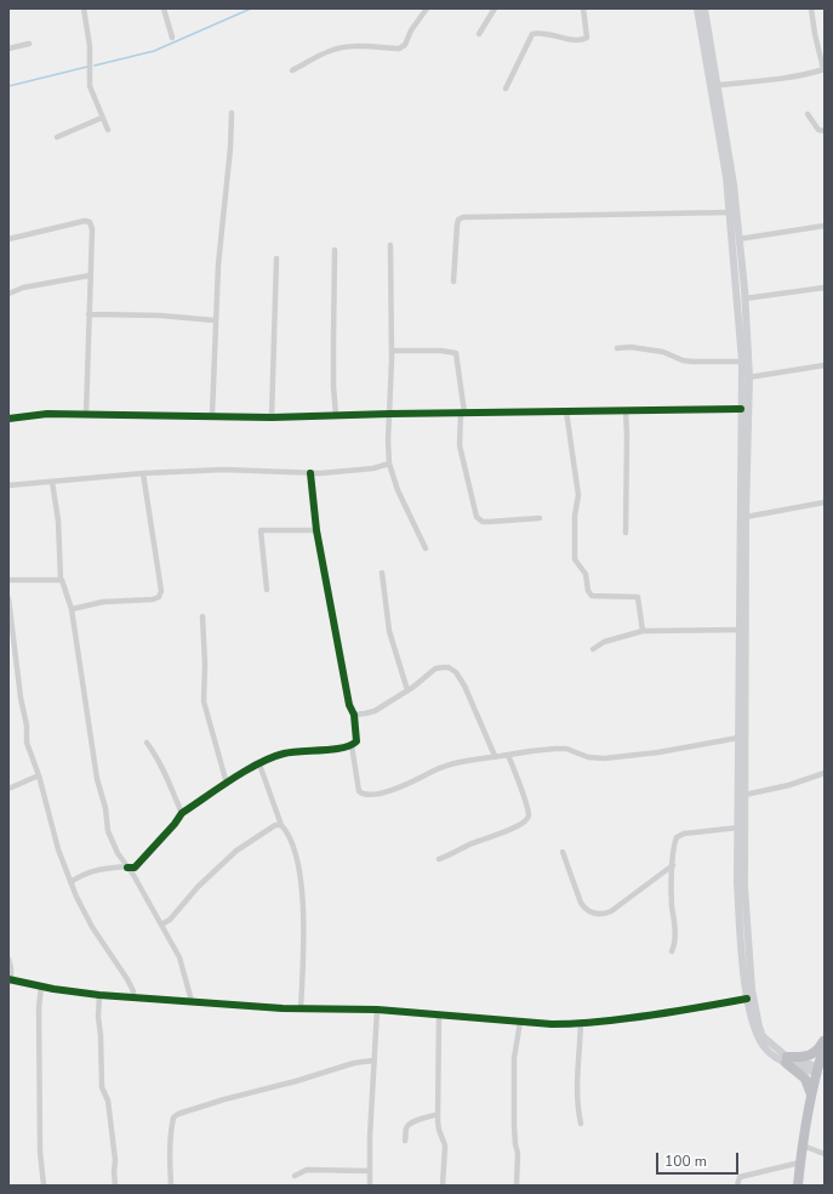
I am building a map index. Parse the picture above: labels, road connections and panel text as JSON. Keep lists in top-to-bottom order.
{
  "scale_bar": "100 m"
}
